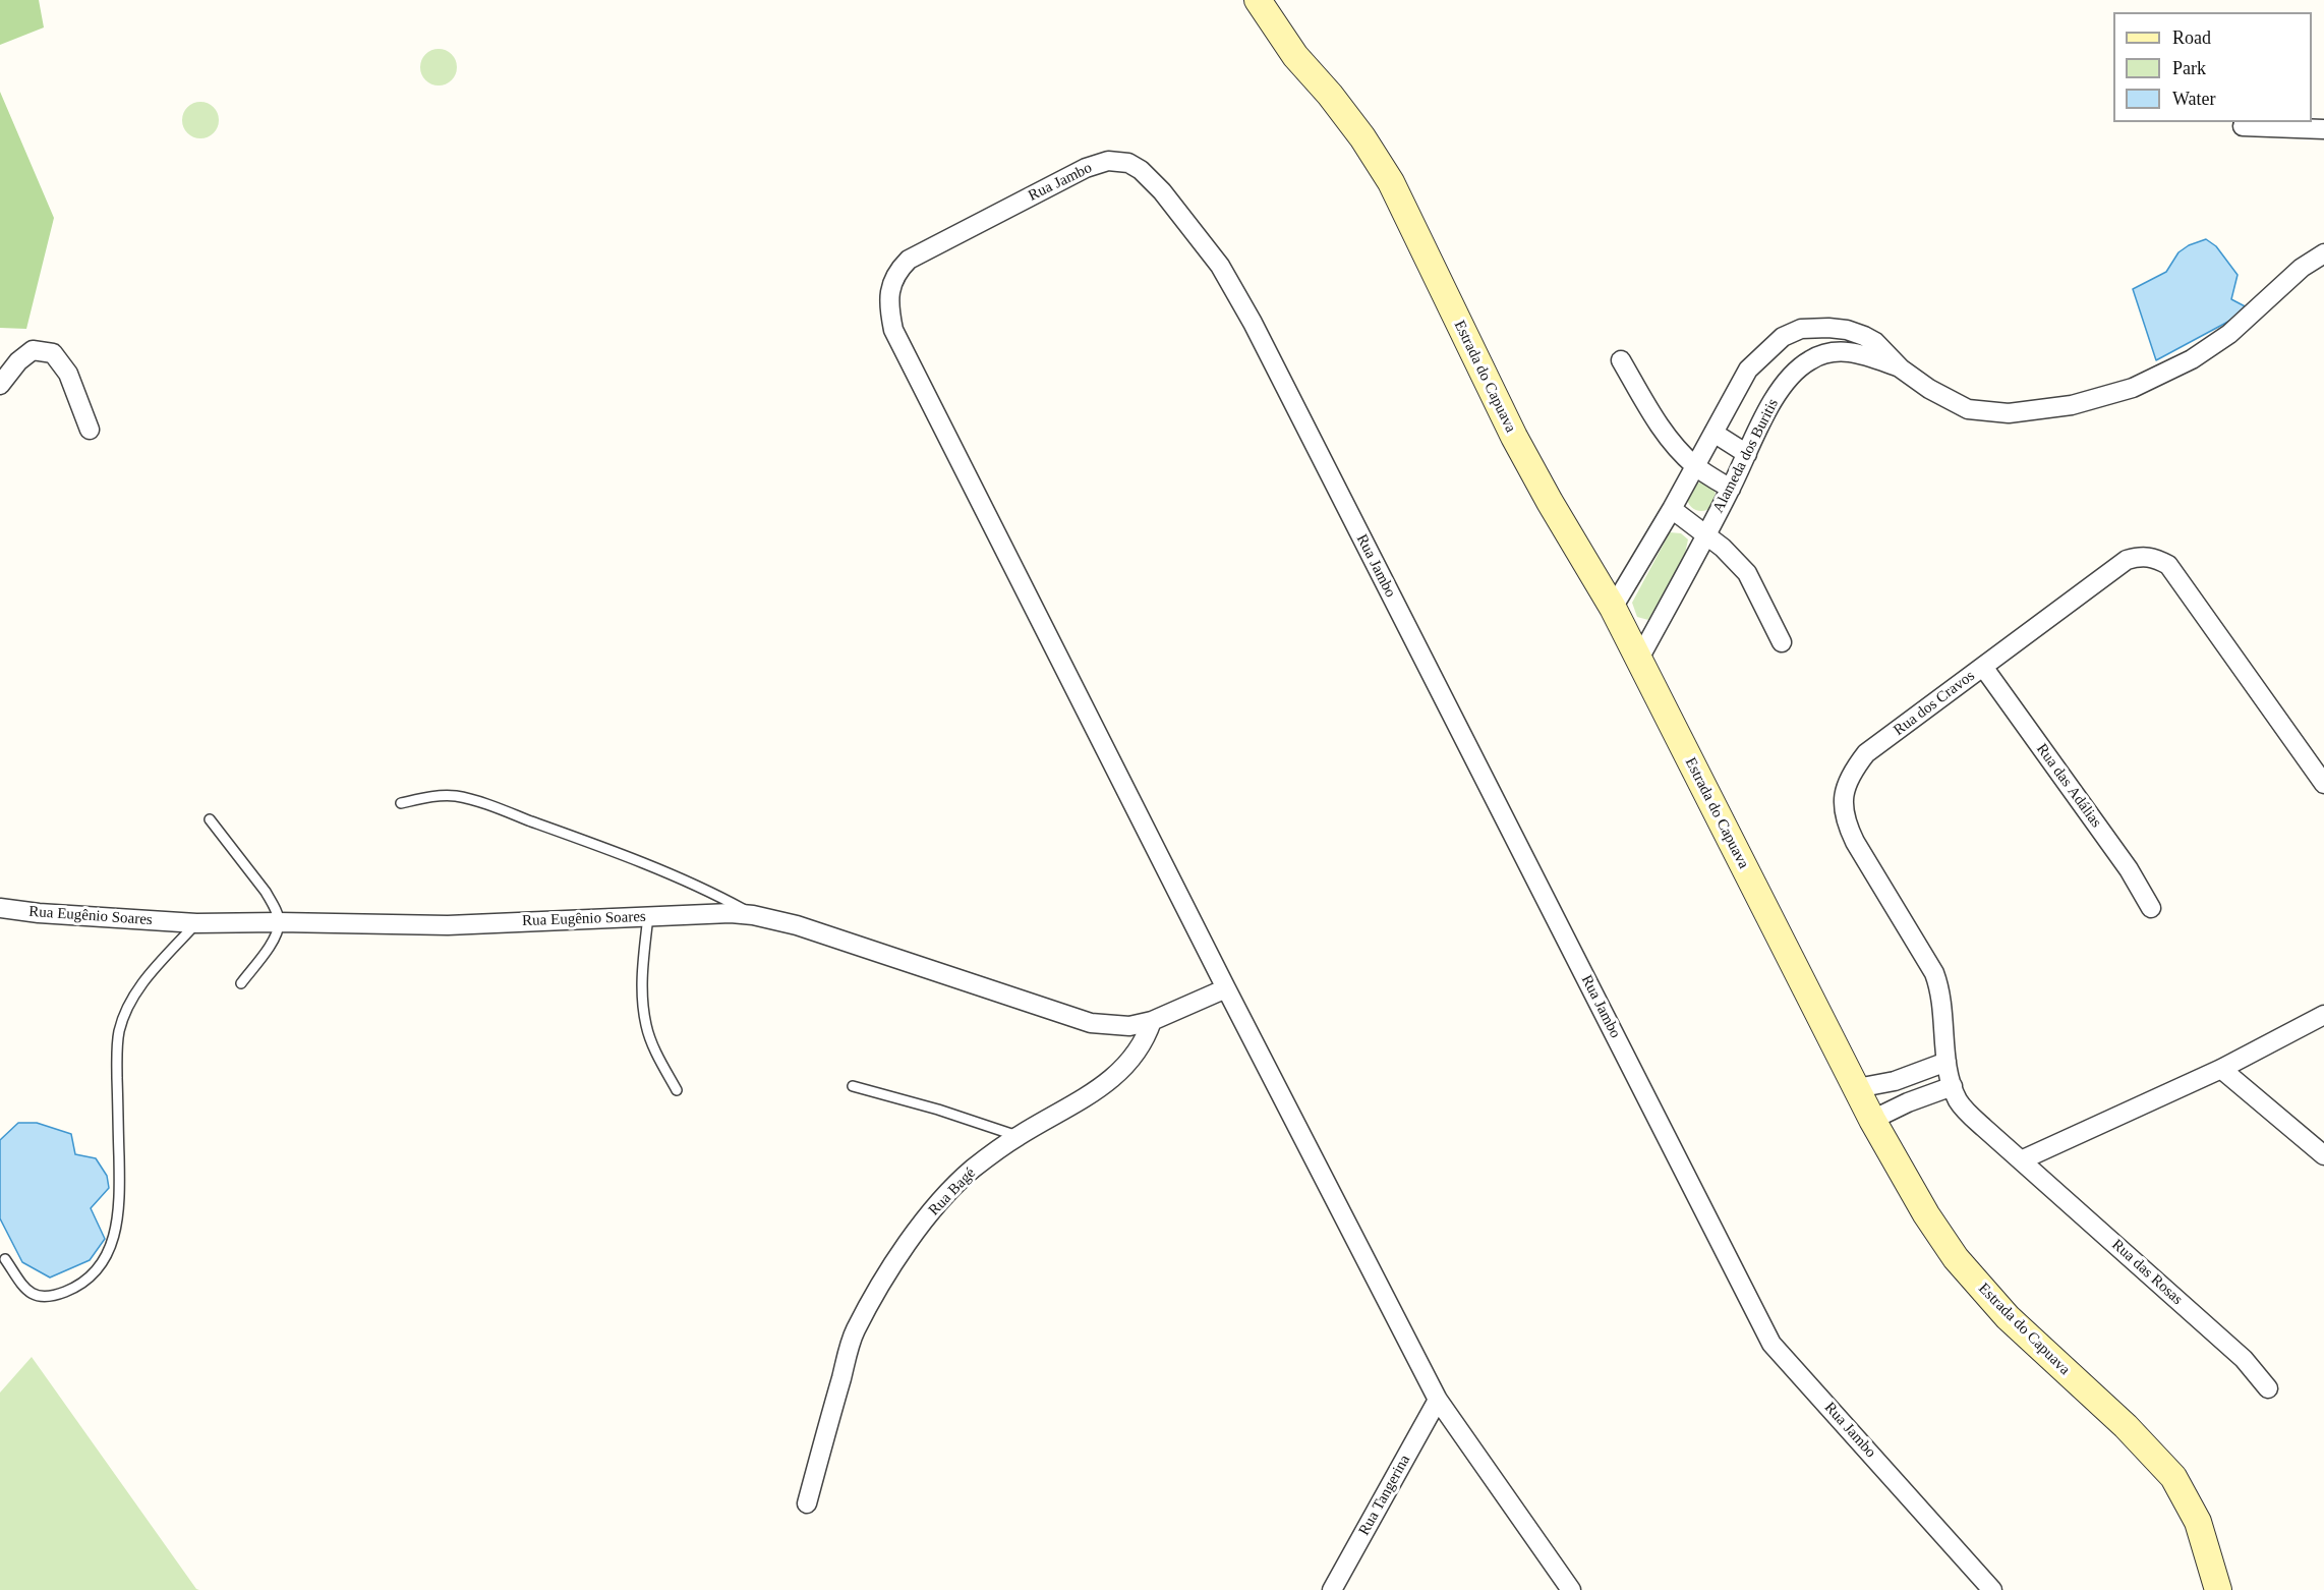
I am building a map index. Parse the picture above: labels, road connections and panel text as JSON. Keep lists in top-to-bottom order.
{
  "streets": {
    "main road": ["Estrada do Capuava"],
    "street": [
      "Rua Jambo",
      "Alameda dos Buritis",
      "Rua dos Cravos",
      "Rua das Adálias",
      "Rua Eugênio Soares",
      "Rua Bagé",
      "Rua das Rosas",
      "Rua Tangerina"
    ]
  },
  "crossings": [
    ["Rua Jambo", "Rua Tangerina"],
    ["Estrada do Capuava", "Alameda dos Buritis"],
    ["Rua dos Cravos", "Rua das Adálias"],
    ["Rua dos Cravos", "Rua das Rosas"],
    ["Rua Eugênio Soares", "Rua Bagé"]
  ],
  "legend": ["Road", "Park", "Water"]
}
